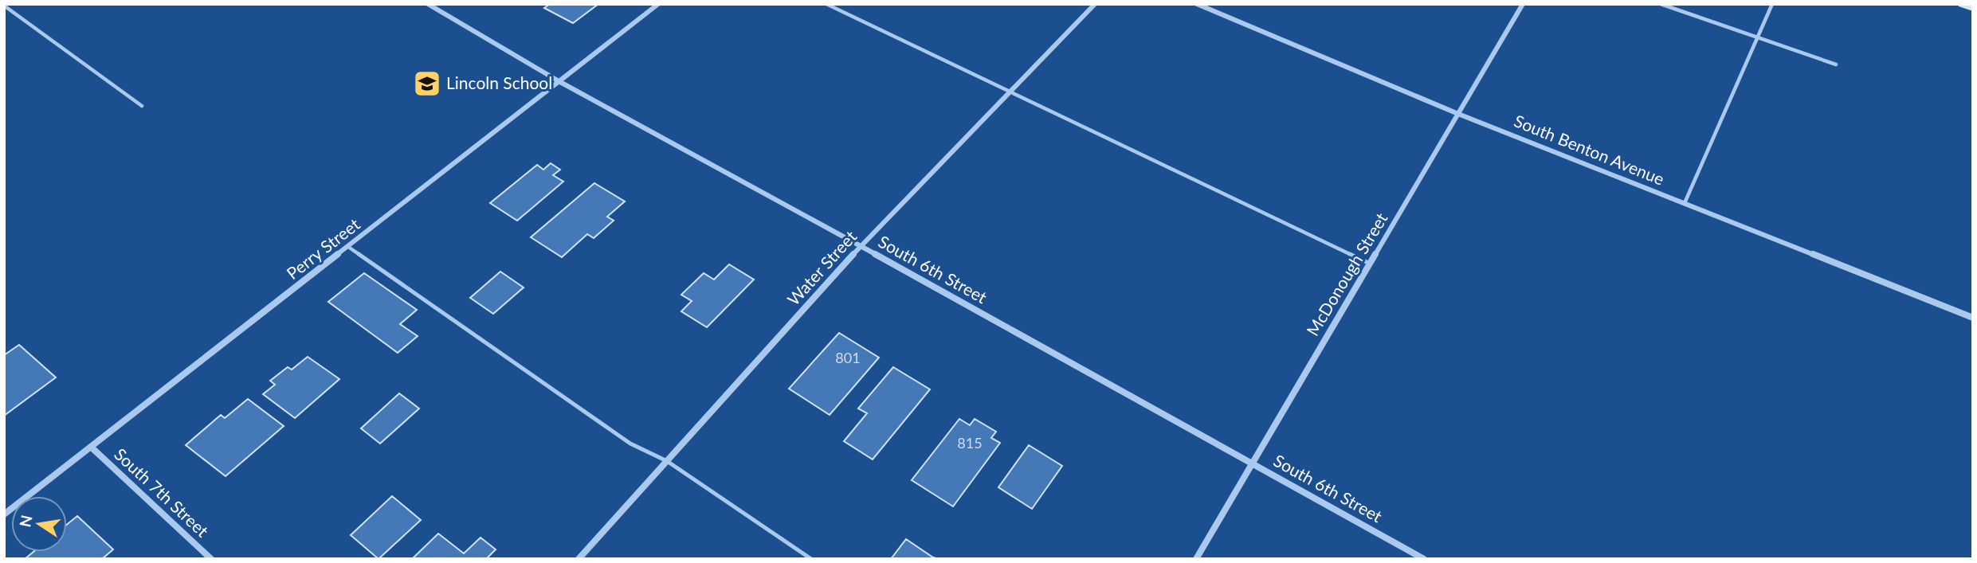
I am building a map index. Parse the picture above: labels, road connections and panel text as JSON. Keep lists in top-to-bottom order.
{
  "streets": {
    "street": [
      "South Benton Avenue",
      "Perry Street",
      "Water Street",
      "South 6th Street",
      "McDonough Street",
      "South 7th Street"
    ]
  },
  "crossings": [
    ["South Benton Avenue", "McDonough Street"],
    ["Perry Street", "South 6th Street"],
    ["Perry Street", "South 7th Street"],
    ["Water Street", "South 6th Street"],
    ["South 6th Street", "McDonough Street"]
  ],
  "places": {
    "school or university": ["Lincoln School"]
  },
  "house_numbers": ["801", "815"],
  "north": "left"
}
